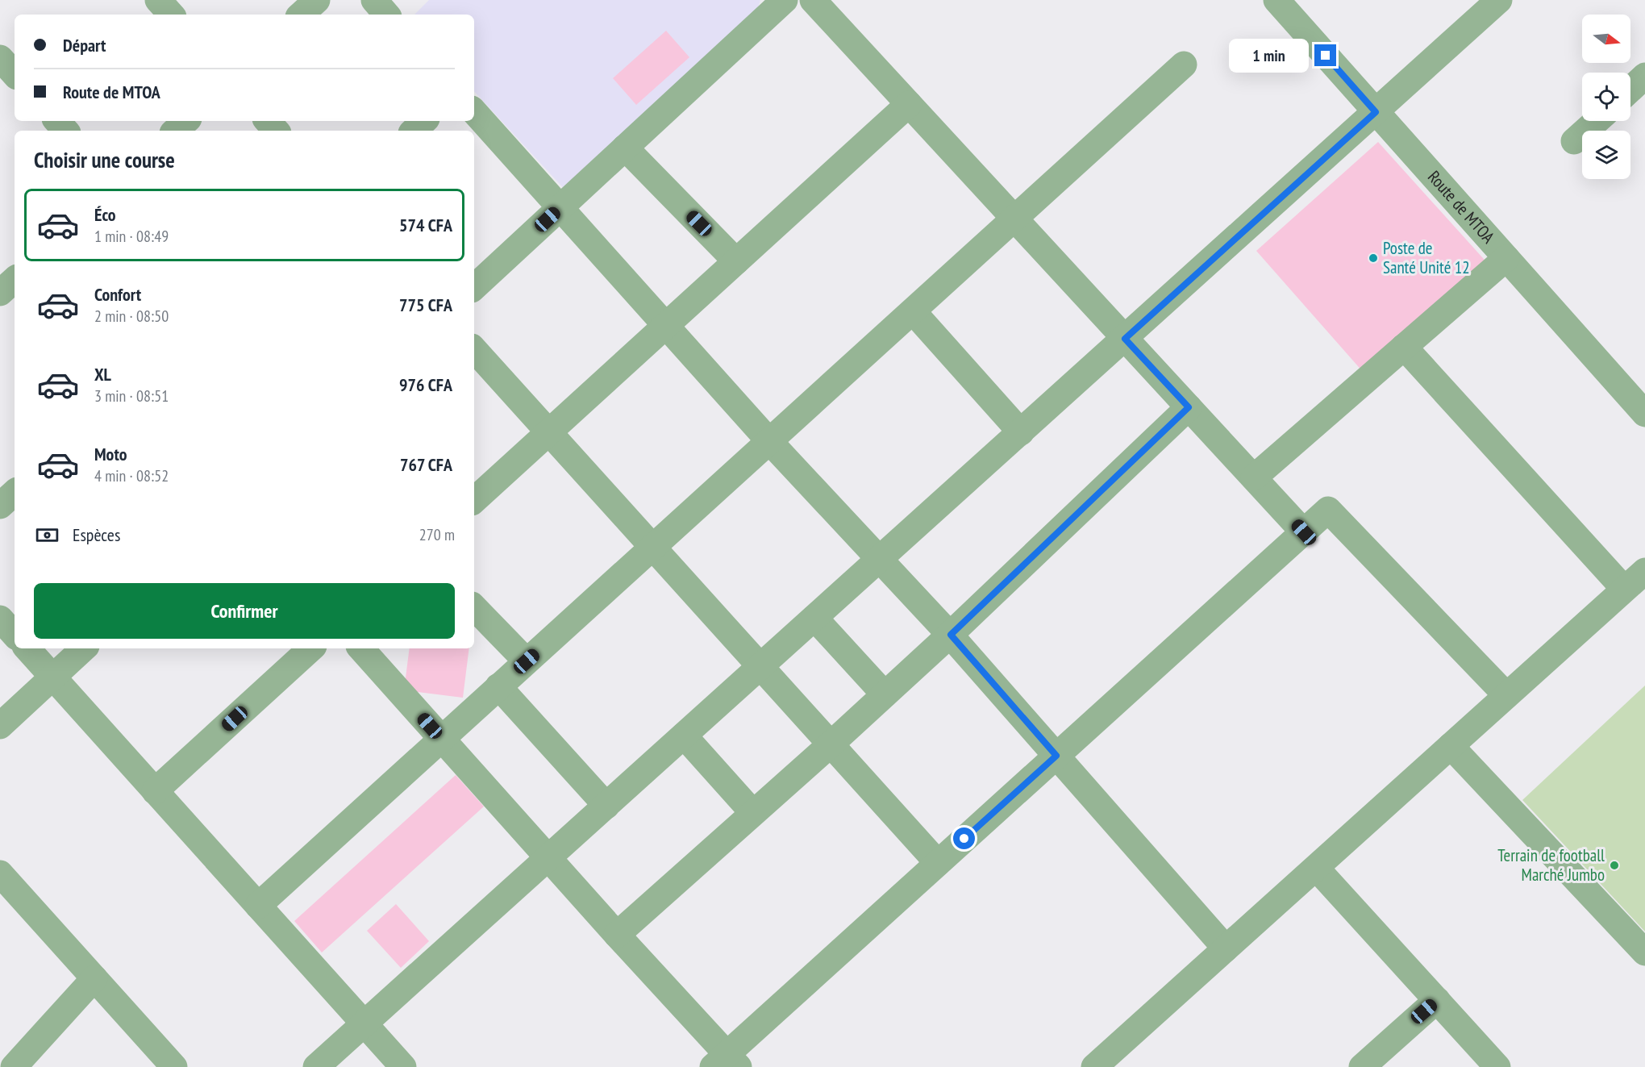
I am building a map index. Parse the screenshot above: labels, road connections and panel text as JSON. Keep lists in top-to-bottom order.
{
  "streets": {
    "street": ["Route de MTOA"]
  },
  "places": ["Poste de Santé Unité 12", "Terrain de football Marché Jumbo"],
  "north": "right",
  "page": {
    "banner": ["Départ", "Route de MTOA"],
    "bubble": "1 min",
    "heading": "Choisir une course",
    "list": [
      {
        "name": "Éco",
        "note": "1 min · 08:49",
        "value": "574 CFA"
      },
      {
        "name": "Confort",
        "note": "2 min · 08:50",
        "value": "775 CFA"
      },
      {
        "name": "XL",
        "note": "3 min · 08:51",
        "value": "976 CFA"
      },
      {
        "name": "Moto",
        "note": "4 min · 08:52",
        "value": "767 CFA"
      }
    ],
    "pay": ["Espèces", "270 m"],
    "buttons": "Confirmer"
  }
}
